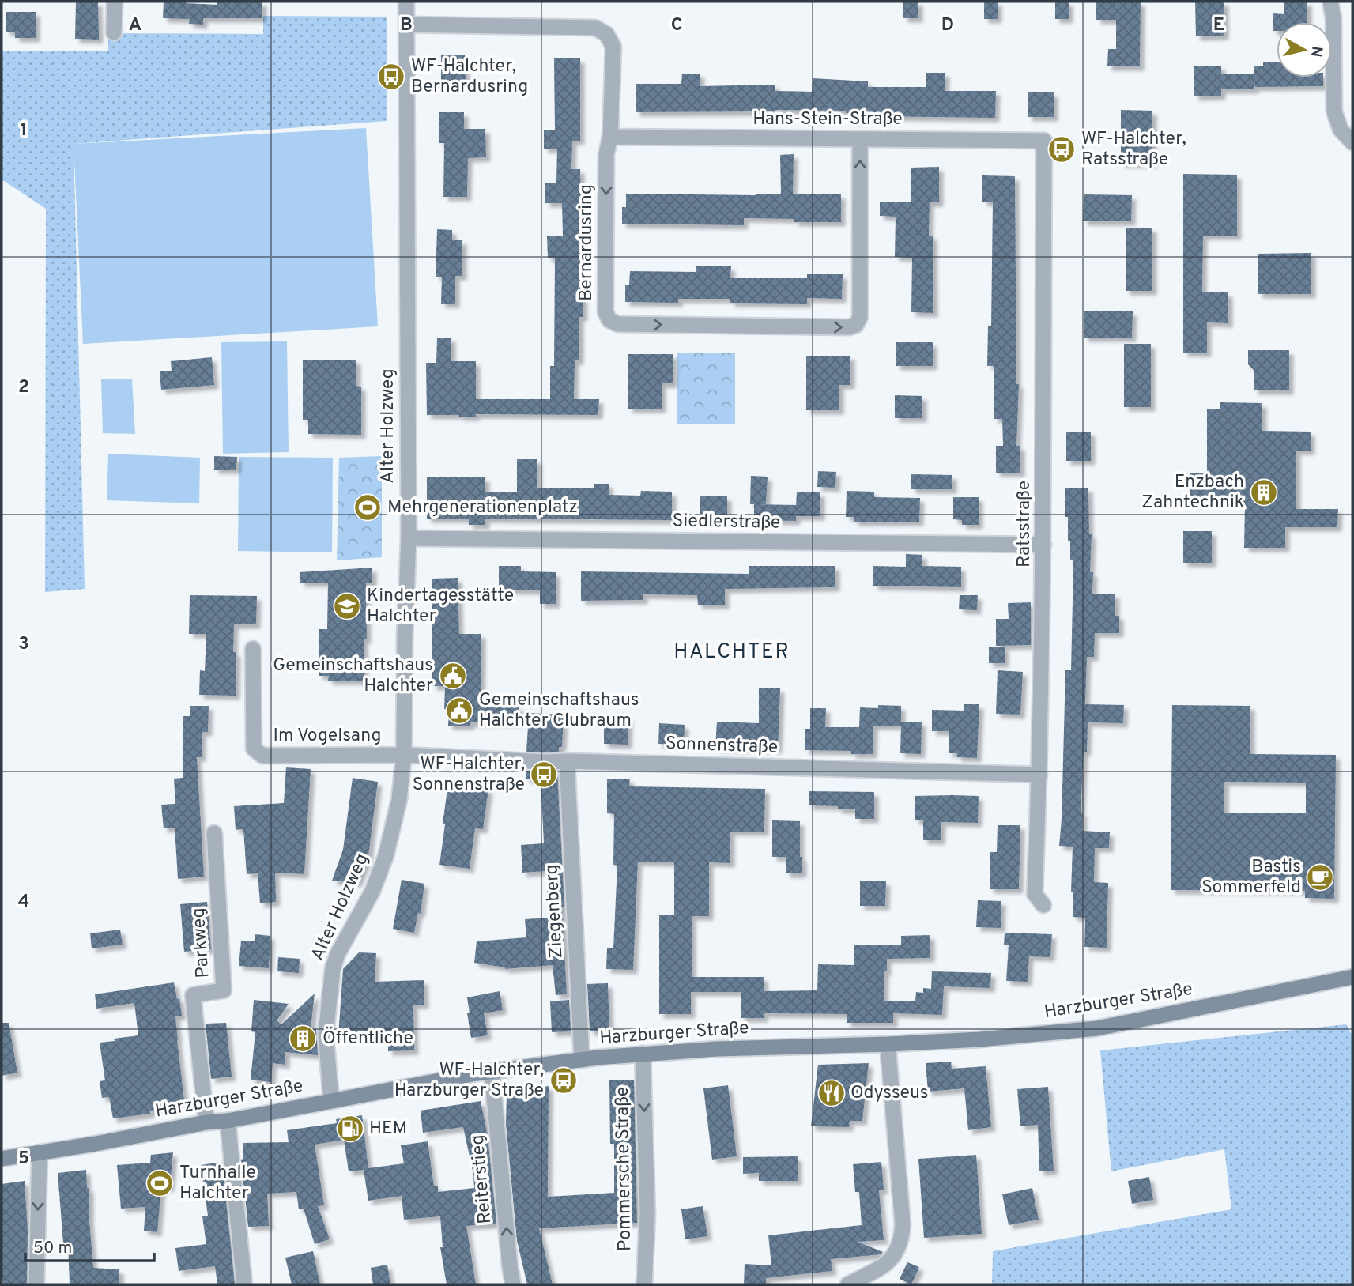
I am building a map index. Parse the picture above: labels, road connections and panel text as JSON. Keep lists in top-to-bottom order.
{
  "streets": {
    "main road": ["Harzburger Straße"],
    "street": [
      "Hans-Stein-Straße",
      "Bernardusring",
      "Alter Holzweg",
      "Siedlerstraße",
      "Ratsstraße",
      "Im Vogelsang",
      "Sonnenstraße",
      "Ziegenberg",
      "Parkweg",
      "Pommersche Straße",
      "Reiterstieg"
    ]
  },
  "crossings": [
    ["Hans-Stein-Straße", "Bernardusring"],
    ["Hans-Stein-Straße", "Ratsstraße"],
    ["Bernardusring", "Alter Holzweg"],
    ["Alter Holzweg", "Siedlerstraße"],
    ["Alter Holzweg", "Im Vogelsang"],
    ["Alter Holzweg", "Sonnenstraße"],
    ["Alter Holzweg", "Harzburger Straße"],
    ["Siedlerstraße", "Ratsstraße"],
    ["Ratsstraße", "Sonnenstraße"],
    ["Im Vogelsang", "Sonnenstraße"],
    ["Sonnenstraße", "Ziegenberg"],
    ["Ziegenberg", "Harzburger Straße"],
    ["Parkweg", "Harzburger Straße"],
    ["Harzburger Straße", "Pommersche Straße"],
    ["Harzburger Straße", "Reiterstieg"]
  ],
  "one_way": ["Pommersche Straße", "Reiterstieg"],
  "districts": ["HALCHTER"],
  "places": {
    "bus stop": [
      "WF-Halchter, Bernardusring",
      "WF-Halchter, Ratsstraße",
      "WF-Halchter, Sonnenstraße",
      "WF-Halchter, Harzburger Straße"
    ],
    "building": ["Enzbach Zahntechnik", "Öffentliche"],
    "sports": ["Mehrgenerationenplatz", "Turnhalle Halchter"],
    "school or university": ["Kindertagesstätte Halchter"],
    "public building": ["Gemeinschaftshaus Halchter", "Gemeinschaftshaus Halchter Clubraum"],
    "cafe": ["Bastis Sommerfeld"],
    "restaurant": ["Odysseus"],
    "fuel station": ["HEM"]
  },
  "scale_bar": "50 m",
  "north": "right",
  "grid": {
    "columns": [
      "A",
      "B",
      "C",
      "D",
      "E"
    ],
    "rows": [
      "1",
      "2",
      "3",
      "4",
      "5"
    ]
  }
}
